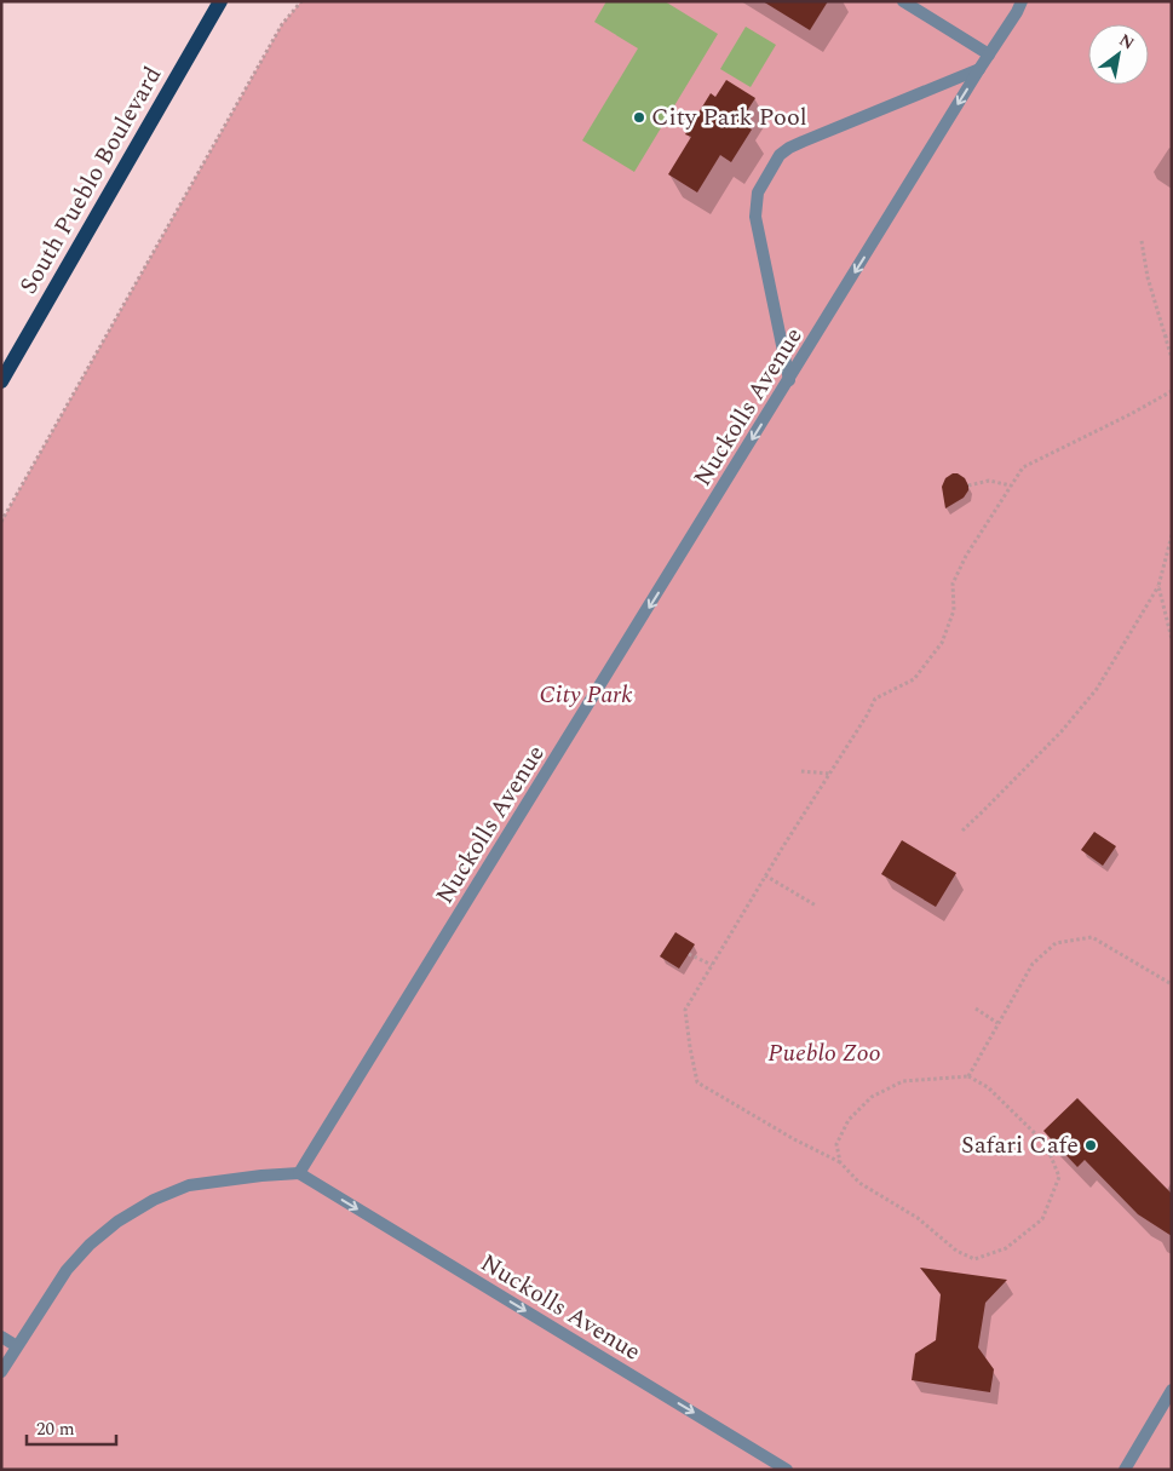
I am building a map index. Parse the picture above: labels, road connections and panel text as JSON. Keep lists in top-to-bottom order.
{
  "streets": {
    "main road": ["South Pueblo Boulevard"],
    "street": ["Nuckolls Avenue"]
  },
  "parks": ["City Park", "Pueblo Zoo"],
  "places": ["City Park Pool", "Safari Cafe"],
  "scale_bar": "20 m",
  "north": "top right"
}
